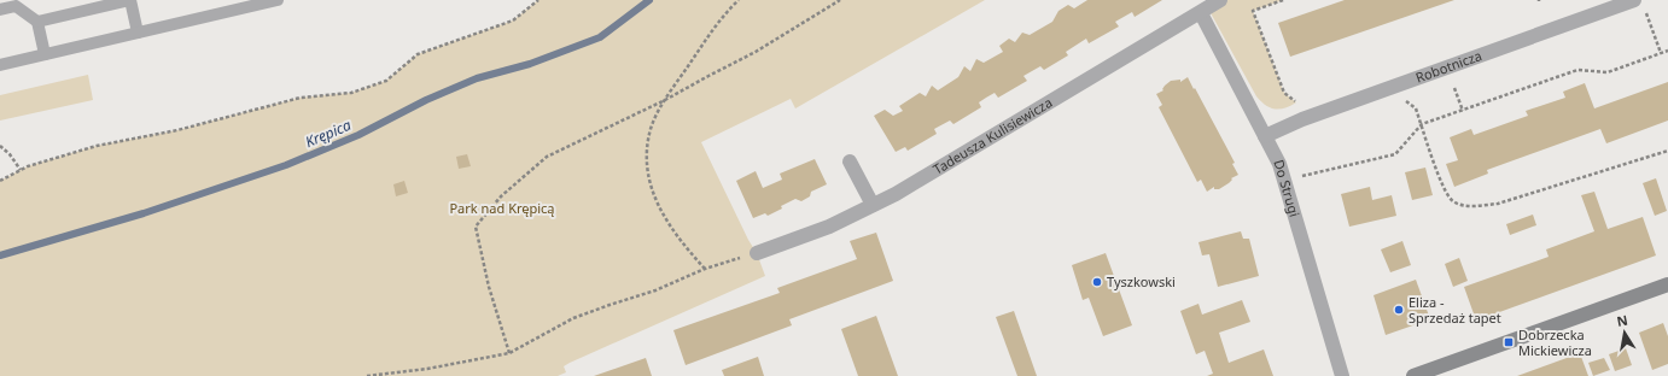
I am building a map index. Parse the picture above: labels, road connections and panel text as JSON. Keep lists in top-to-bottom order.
{
  "streets": {
    "street": ["Robotnicza", "Tadeusza Kulisiewicza", "Do Strugi"]
  },
  "crossings": [
    ["Robotnicza", "Do Strugi"],
    ["Tadeusza Kulisiewicza", "Do Strugi"]
  ],
  "water": ["Krępica"],
  "parks": ["Park nad Krępicą"],
  "places": {
    "other": ["Tyszkowski", "Eliza - Sprzedaż tapet"],
    "transit": ["Dobrzecka Mickiewicza"]
  },
  "north": "top"
}
